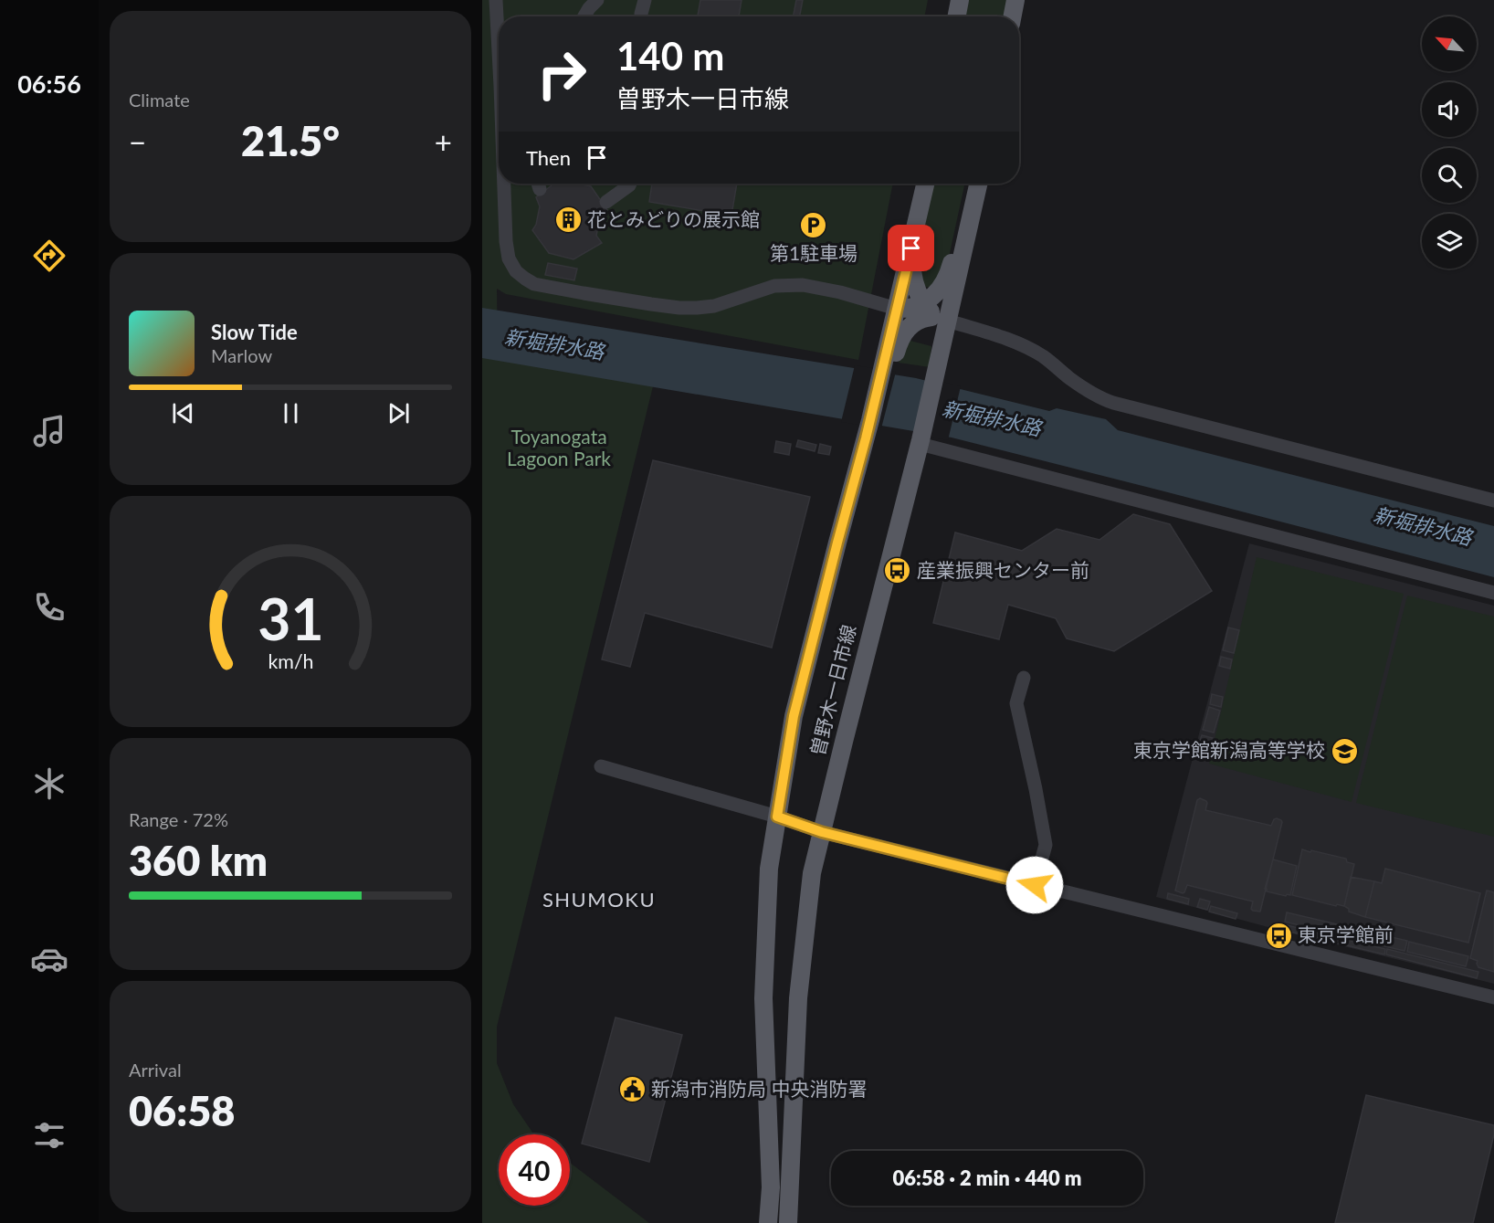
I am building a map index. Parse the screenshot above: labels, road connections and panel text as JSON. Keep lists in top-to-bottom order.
{
  "streets": {
    "main road": ["曽野木一日市線"]
  },
  "districts": ["SHUMOKU"],
  "water": ["新堀排水路"],
  "parks": ["Toyanogata Lagoon Park"],
  "places": {
    "building": ["花とみどりの展示館"],
    "parking": ["第1駐車場"],
    "bus stop": ["産業振興センター前", "東京学館前"],
    "school or university": ["東京学館新潟高等学校"],
    "public building": ["新潟市消防局 中央消防署"]
  },
  "north": "top left",
  "page": {
    "tabs": "06:56",
    "tile": [
      "Climate",
      ["Range · 72%", "360 km"],
      ["Arrival", "06:58"]
    ],
    "turn": ["140 m", "曽野木一日市線"],
    "heat": ["−", "21.5°", "+"],
    "then": "Then",
    "song": ["Slow Tide", "Marlow"],
    "limit": "40",
    "trip": "06:58 · 2 min · 440 m",
    "gauge": ["31", "km/h"]
  }
}
